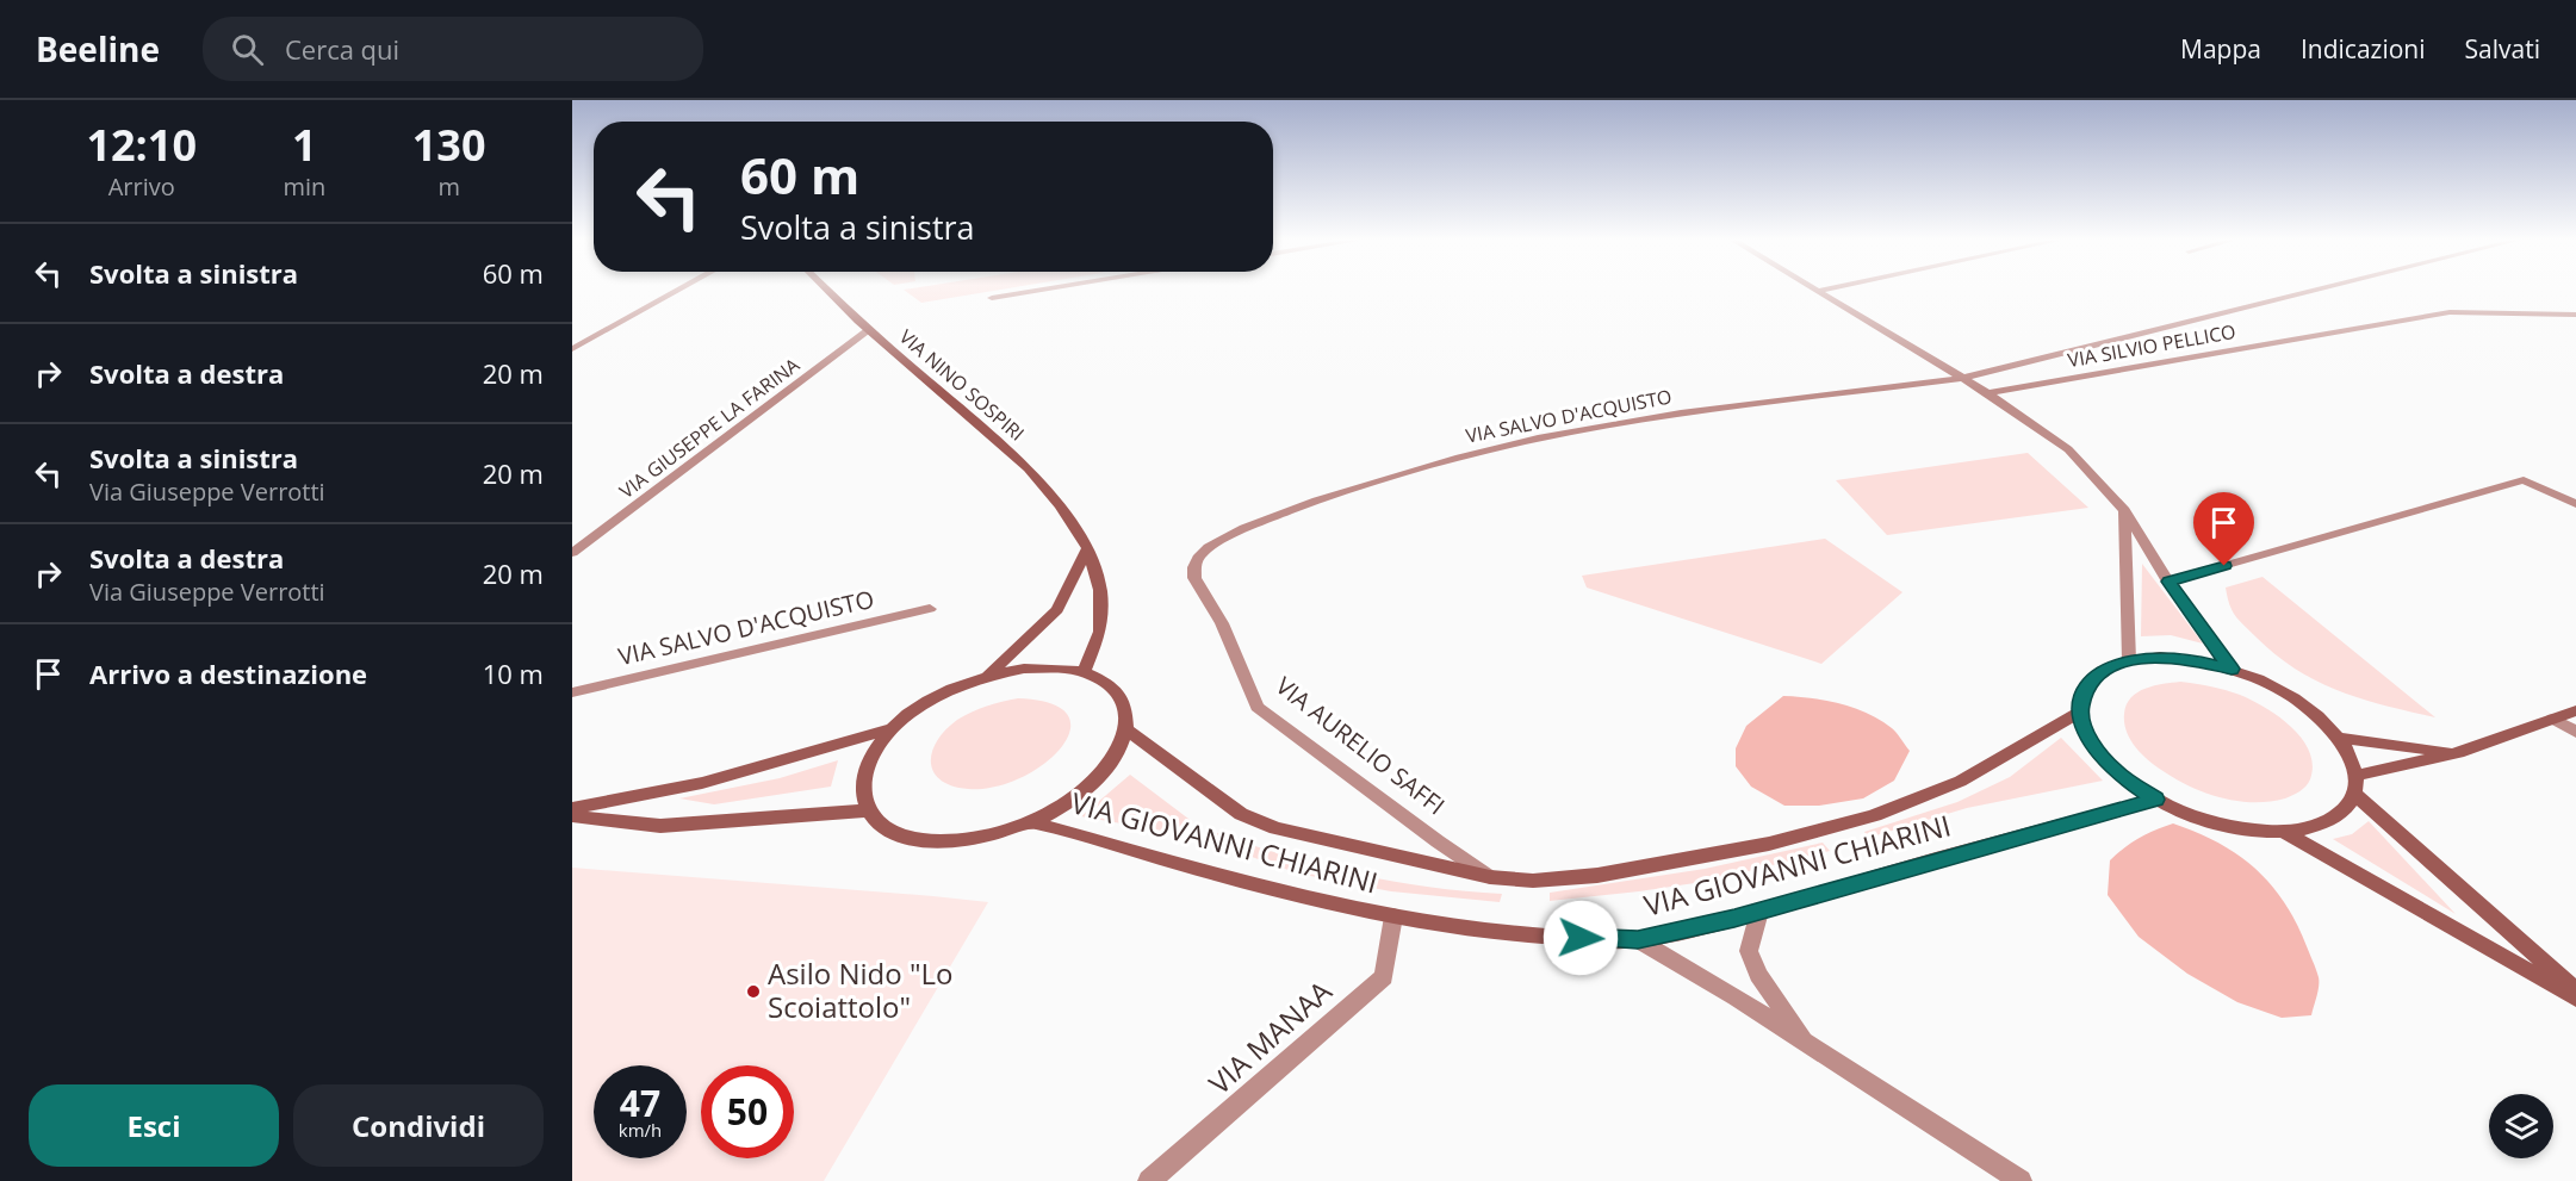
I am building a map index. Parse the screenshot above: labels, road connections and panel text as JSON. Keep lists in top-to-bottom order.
{
  "streets": {
    "main road": ["VIA NINO SOSPIRI", "VIA GIOVANNI CHIARINI"],
    "street": [
      "VIA SILVIO PELLICO",
      "VIA SALVO D'ACQUISTO",
      "VIA GIUSEPPE LA FARINA",
      "VIA AURELIO SAFFI",
      "VIA MANAA"
    ]
  },
  "crossings": [
    ["VIA NINO SOSPIRI", "VIA GIUSEPPE LA FARINA"],
    ["VIA NINO SOSPIRI", "VIA GIOVANNI CHIARINI"],
    ["VIA SALVO D'ACQUISTO", "VIA AURELIO SAFFI"],
    ["VIA AURELIO SAFFI", "VIA GIOVANNI CHIARINI"],
    ["VIA GIOVANNI CHIARINI", "VIA MANAA"]
  ],
  "places": ["Asilo Nido \"Lo Scoiattolo\""],
  "page": {
    "header": "Beeline",
    "search": "Cerca qui",
    "nav": ["Mappa", "Indicazioni", "Salvati"],
    "eta": [
      "12:10",
      "Arrivo",
      "1",
      "min",
      "130",
      "m"
    ],
    "turn": ["60 m", "Svolta a sinistra"],
    "list": [
      {
        "name": "Svolta a sinistra",
        "value": "60 m"
      },
      {
        "name": "Svolta a destra",
        "value": "20 m"
      },
      {
        "name": "Svolta a sinistra",
        "note": "Via Giuseppe Verrotti",
        "value": "20 m"
      },
      {
        "name": "Svolta a destra",
        "note": "Via Giuseppe Verrotti",
        "value": "20 m"
      },
      {
        "name": "Arrivo a destinazione",
        "value": "10 m"
      }
    ],
    "speed": "47 km/h",
    "limit": "50",
    "buttons": ["Esci", "Condividi"]
  }
}
